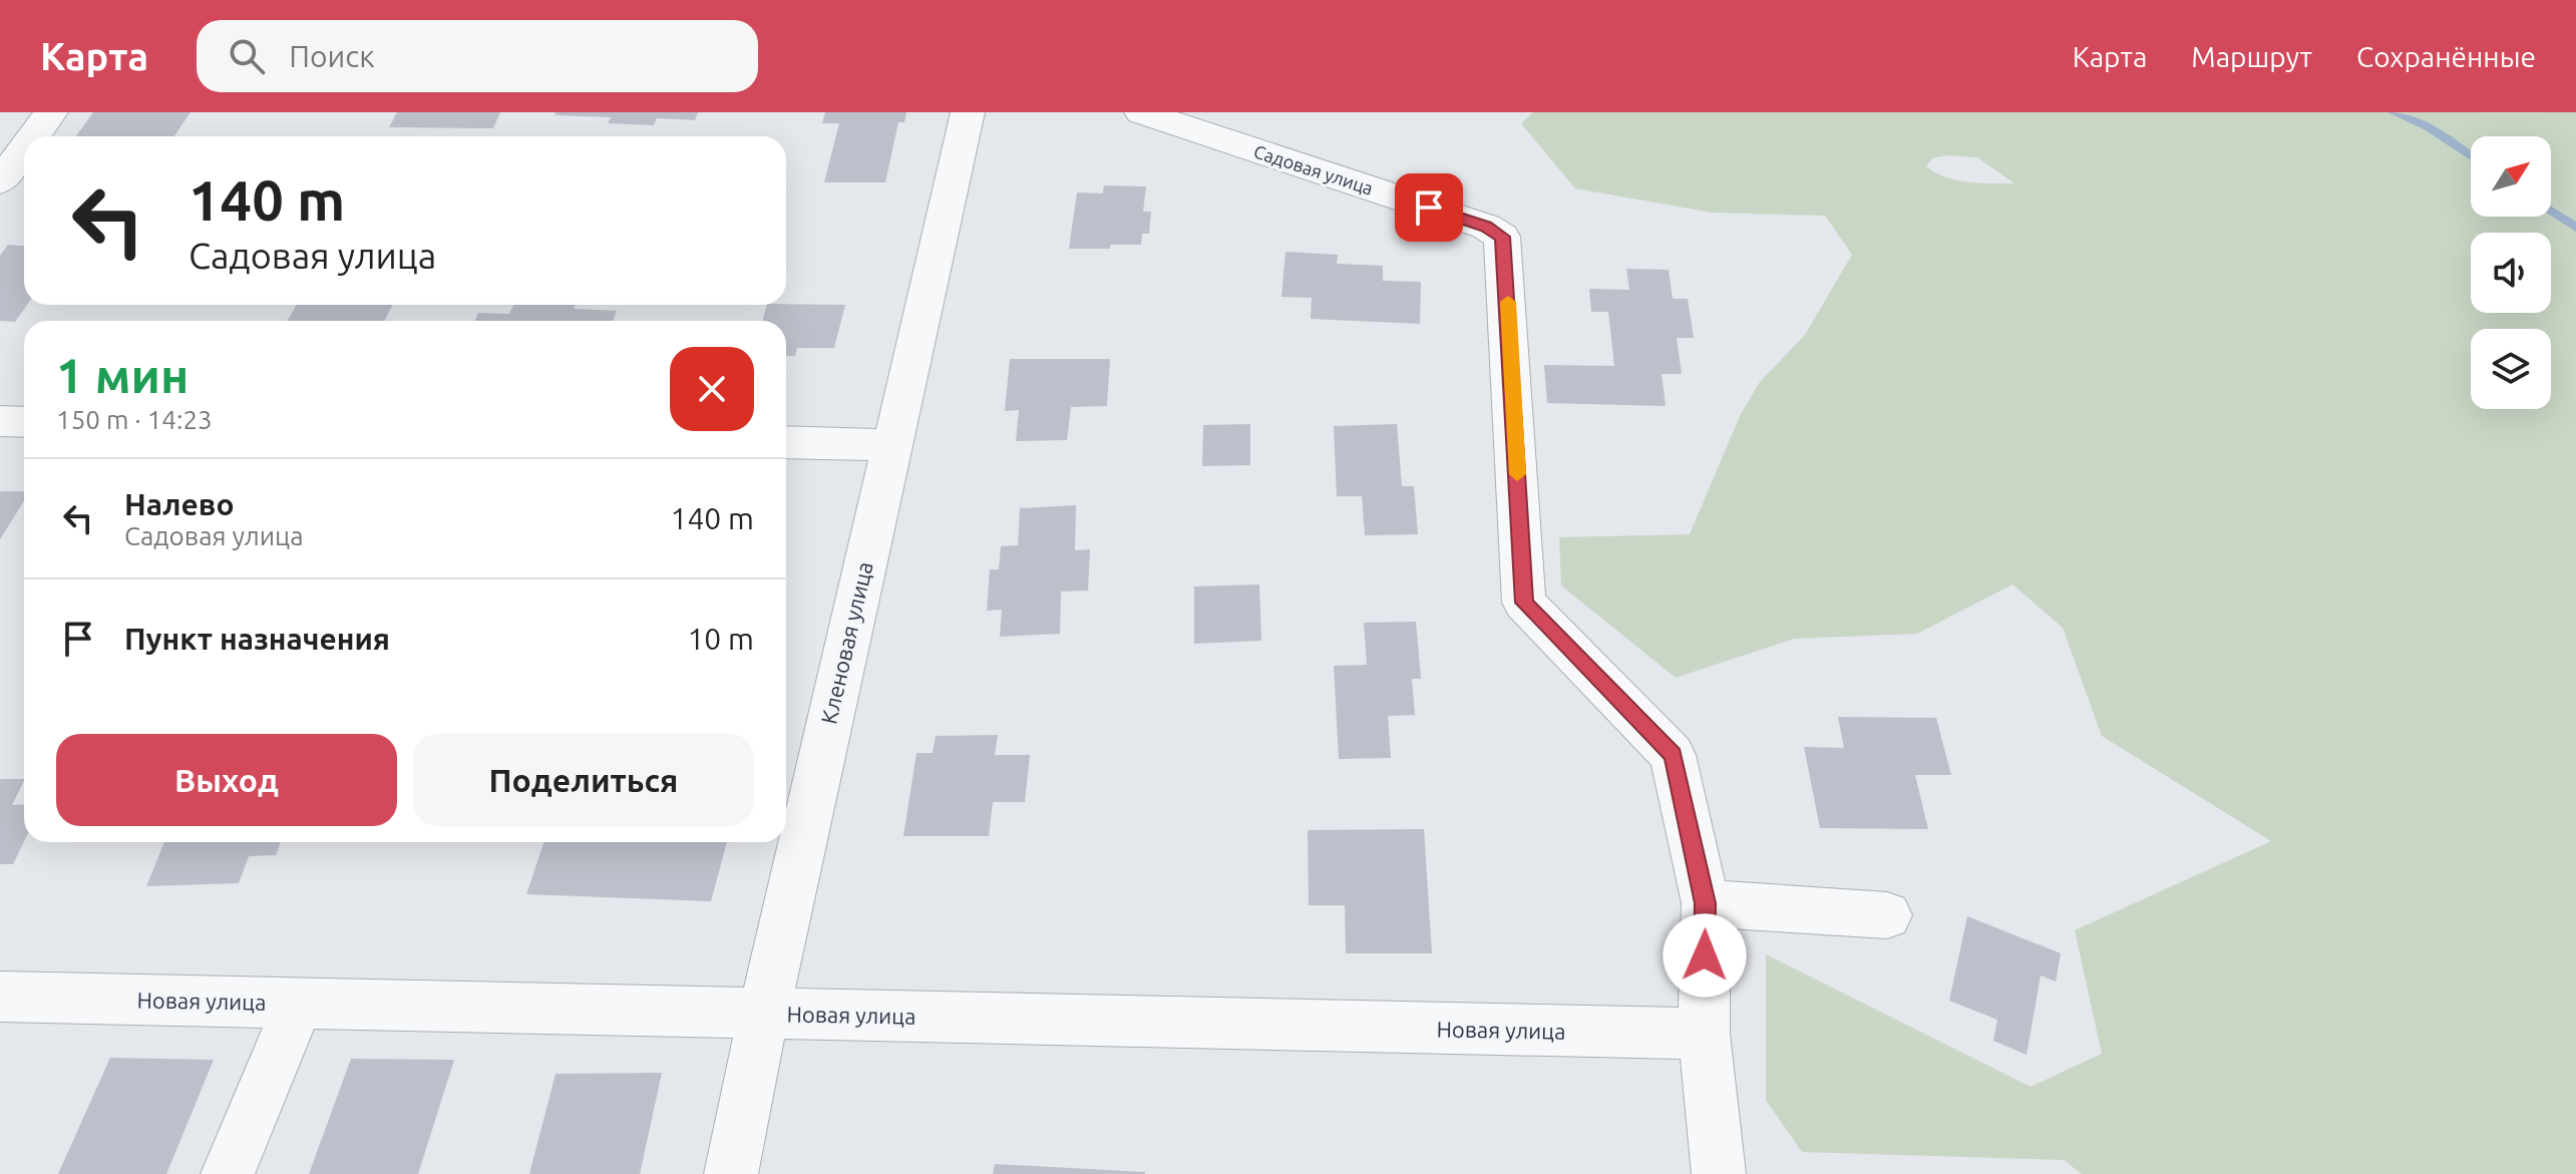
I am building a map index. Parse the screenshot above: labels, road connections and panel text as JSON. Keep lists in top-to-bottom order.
{
  "streets": {
    "street": ["Садовая улица", "Кленовая улица", "Новая улица"]
  },
  "crossings": [
    ["Кленовая улица", "Новая улица"]
  ],
  "north": "top right",
  "page": {
    "header": "Карта",
    "search": "Поиск",
    "nav": ["Карта", "Маршрут", "Сохранённые"],
    "turn": ["140 m", "Садовая улица"],
    "heading": ["1 мин", "150 m · 14:23"],
    "list": [
      {
        "name": "Налево",
        "note": "Садовая улица",
        "value": "140 m"
      },
      {
        "name": "Пункт назначения",
        "value": "10 m"
      }
    ],
    "buttons": ["Выход", "Поделиться"]
  }
}
